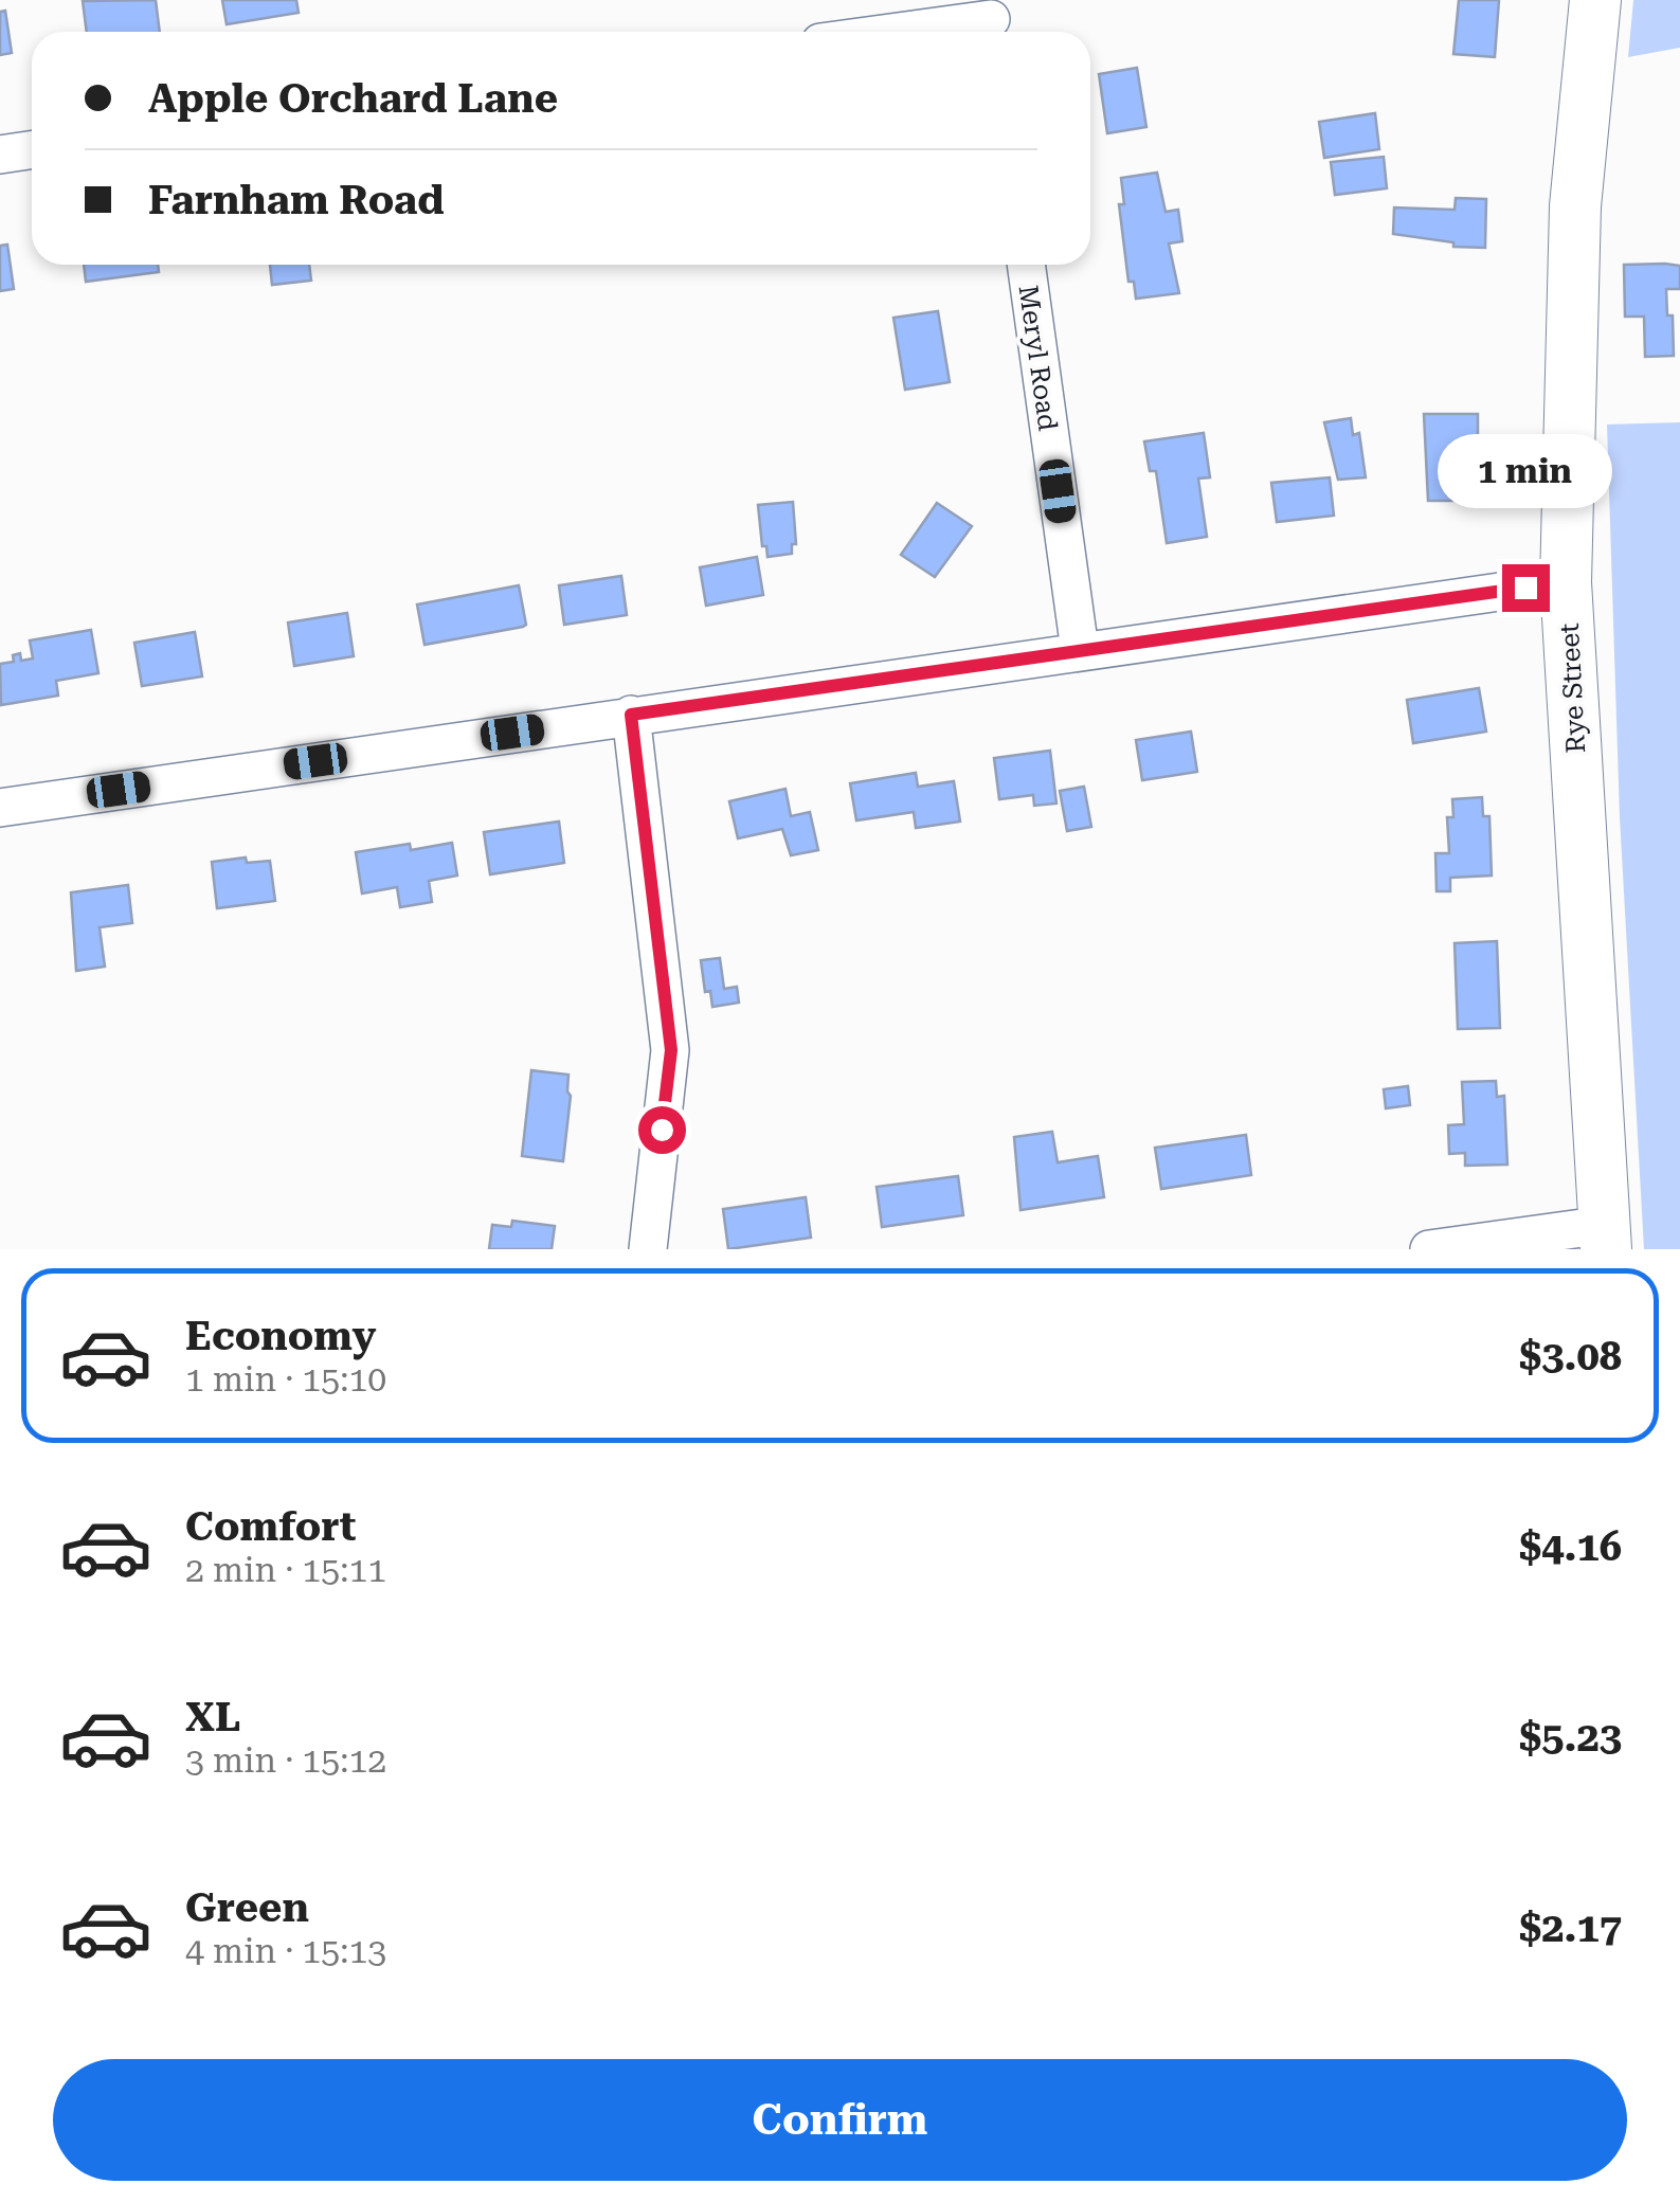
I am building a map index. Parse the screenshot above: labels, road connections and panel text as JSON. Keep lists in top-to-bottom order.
{
  "streets": {
    "street": ["Meryl Road", "Rye Street"]
  },
  "page": {
    "banner": ["Apple Orchard Lane", "Farnham Road"],
    "bubble": "1 min",
    "list": [
      {
        "name": "Economy",
        "note": "1 min · 15:10",
        "value": "$3.08"
      },
      {
        "name": "Comfort",
        "note": "2 min · 15:11",
        "value": "$4.16"
      },
      {
        "name": "XL",
        "note": "3 min · 15:12",
        "value": "$5.23"
      },
      {
        "name": "Green",
        "note": "4 min · 15:13",
        "value": "$2.17"
      }
    ],
    "buttons": "Confirm"
  }
}
